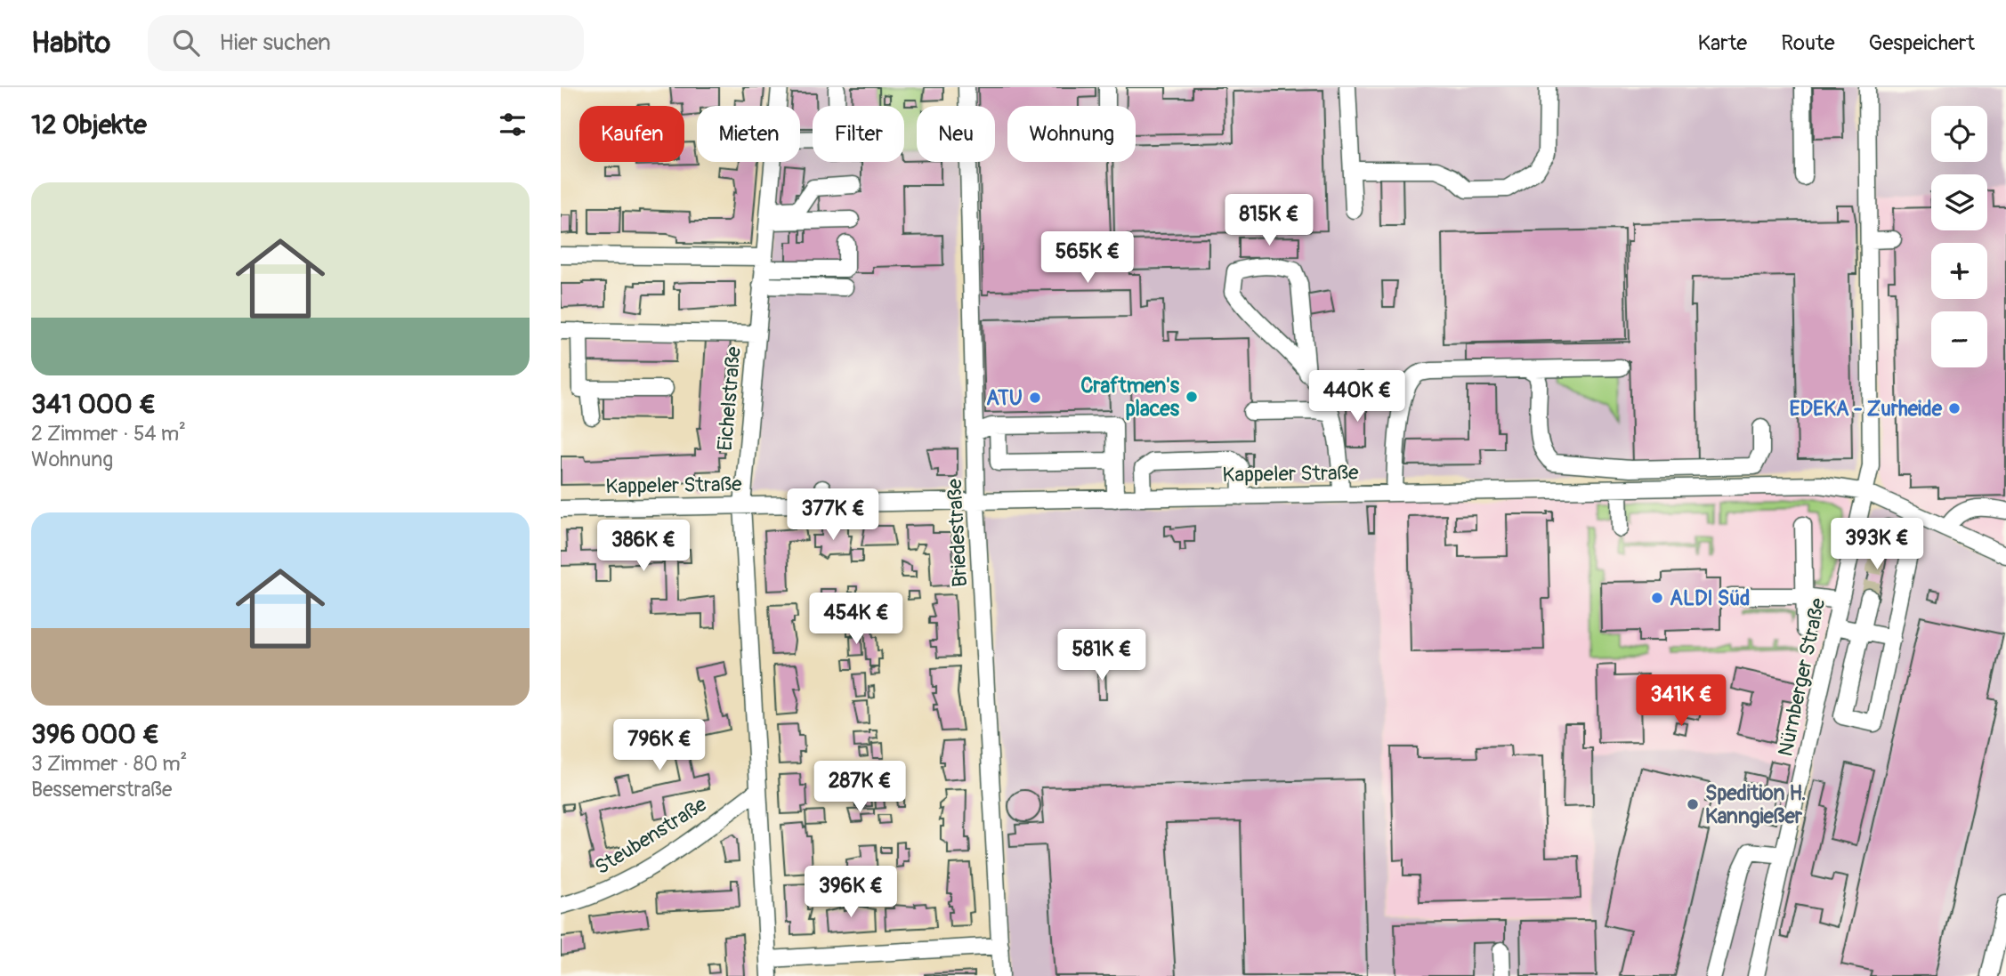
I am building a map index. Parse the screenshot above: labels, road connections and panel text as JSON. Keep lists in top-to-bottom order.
{
  "streets": {
    "street": [
      "Eichelstraße",
      "Kappeler Straße",
      "Briedestraße",
      "Nürnberger Straße",
      "Steubenstraße"
    ]
  },
  "crossings": [
    ["Eichelstraße", "Kappeler Straße"],
    ["Eichelstraße", "Steubenstraße"],
    ["Kappeler Straße", "Briedestraße"],
    ["Kappeler Straße", "Nürnberger Straße"]
  ],
  "places": [
    "Craftmen's places",
    "ATU",
    "EDEKA - Zurheide",
    "ALDI Süd",
    "Spedition H. Kanngießer"
  ],
  "page": {
    "header": "Habito",
    "search": "Hier suchen",
    "nav": ["Karte", "Route", "Gespeichert"],
    "heading": "12 Objekte",
    "map_buttons": ["+", "−"],
    "chip": [
      "Kaufen",
      "Mieten",
      "Filter",
      "Neu",
      "Wohnung"
    ],
    "list": [
      {
        "name": "341 000 €",
        "note": "2 Zimmer · 54 m² · Wohnung"
      },
      {
        "name": "396 000 €",
        "note": "3 Zimmer · 80 m² · Bessemerstraße"
      }
    ],
    "price": [
      "815K €",
      "565K €",
      "440K €",
      "377K €",
      "393K €",
      "386K €",
      "454K €",
      "581K €",
      "341K €",
      "796K €",
      "287K €",
      "396K €"
    ]
  }
}
